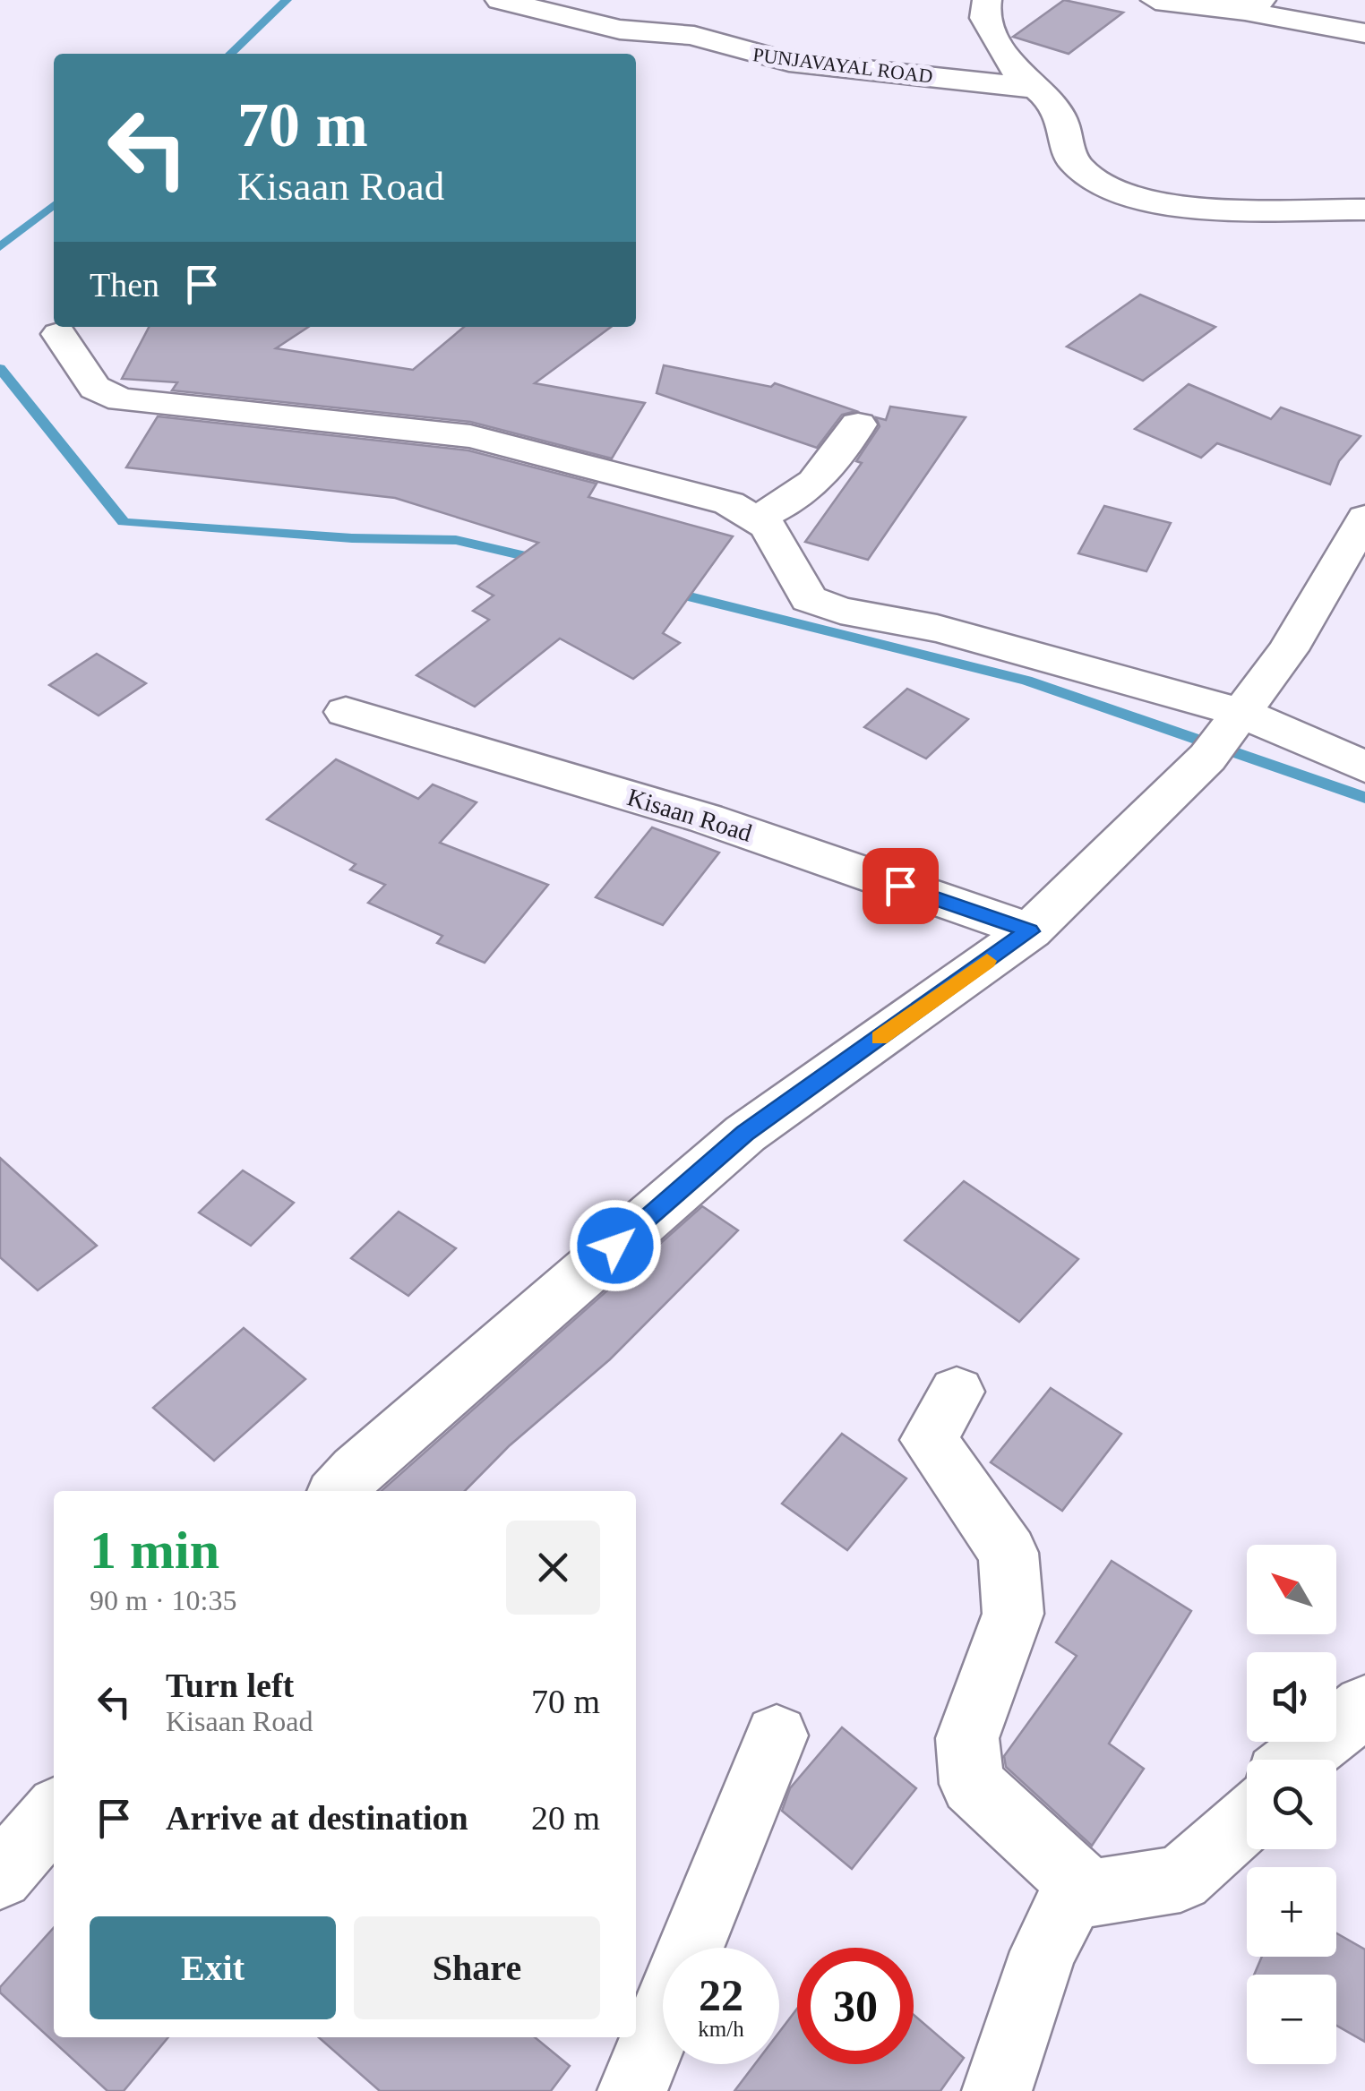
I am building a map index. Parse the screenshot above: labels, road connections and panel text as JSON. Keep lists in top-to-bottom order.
{
  "streets": {
    "street": ["PUNJAVAYAL ROAD", "Kisaan Road"]
  },
  "north": "top left",
  "page": {
    "turn": ["70 m", "Kisaan Road"],
    "then": "Then",
    "heading": ["1 min", "90 m · 10:35"],
    "map_buttons": ["+", "−"],
    "list": [
      {
        "name": "Turn left",
        "note": "Kisaan Road",
        "value": "70 m"
      },
      {
        "name": "Arrive at destination",
        "value": "20 m"
      }
    ],
    "buttons": ["Exit", "Share"],
    "speed": "22 km/h",
    "limit": "30"
  }
}
